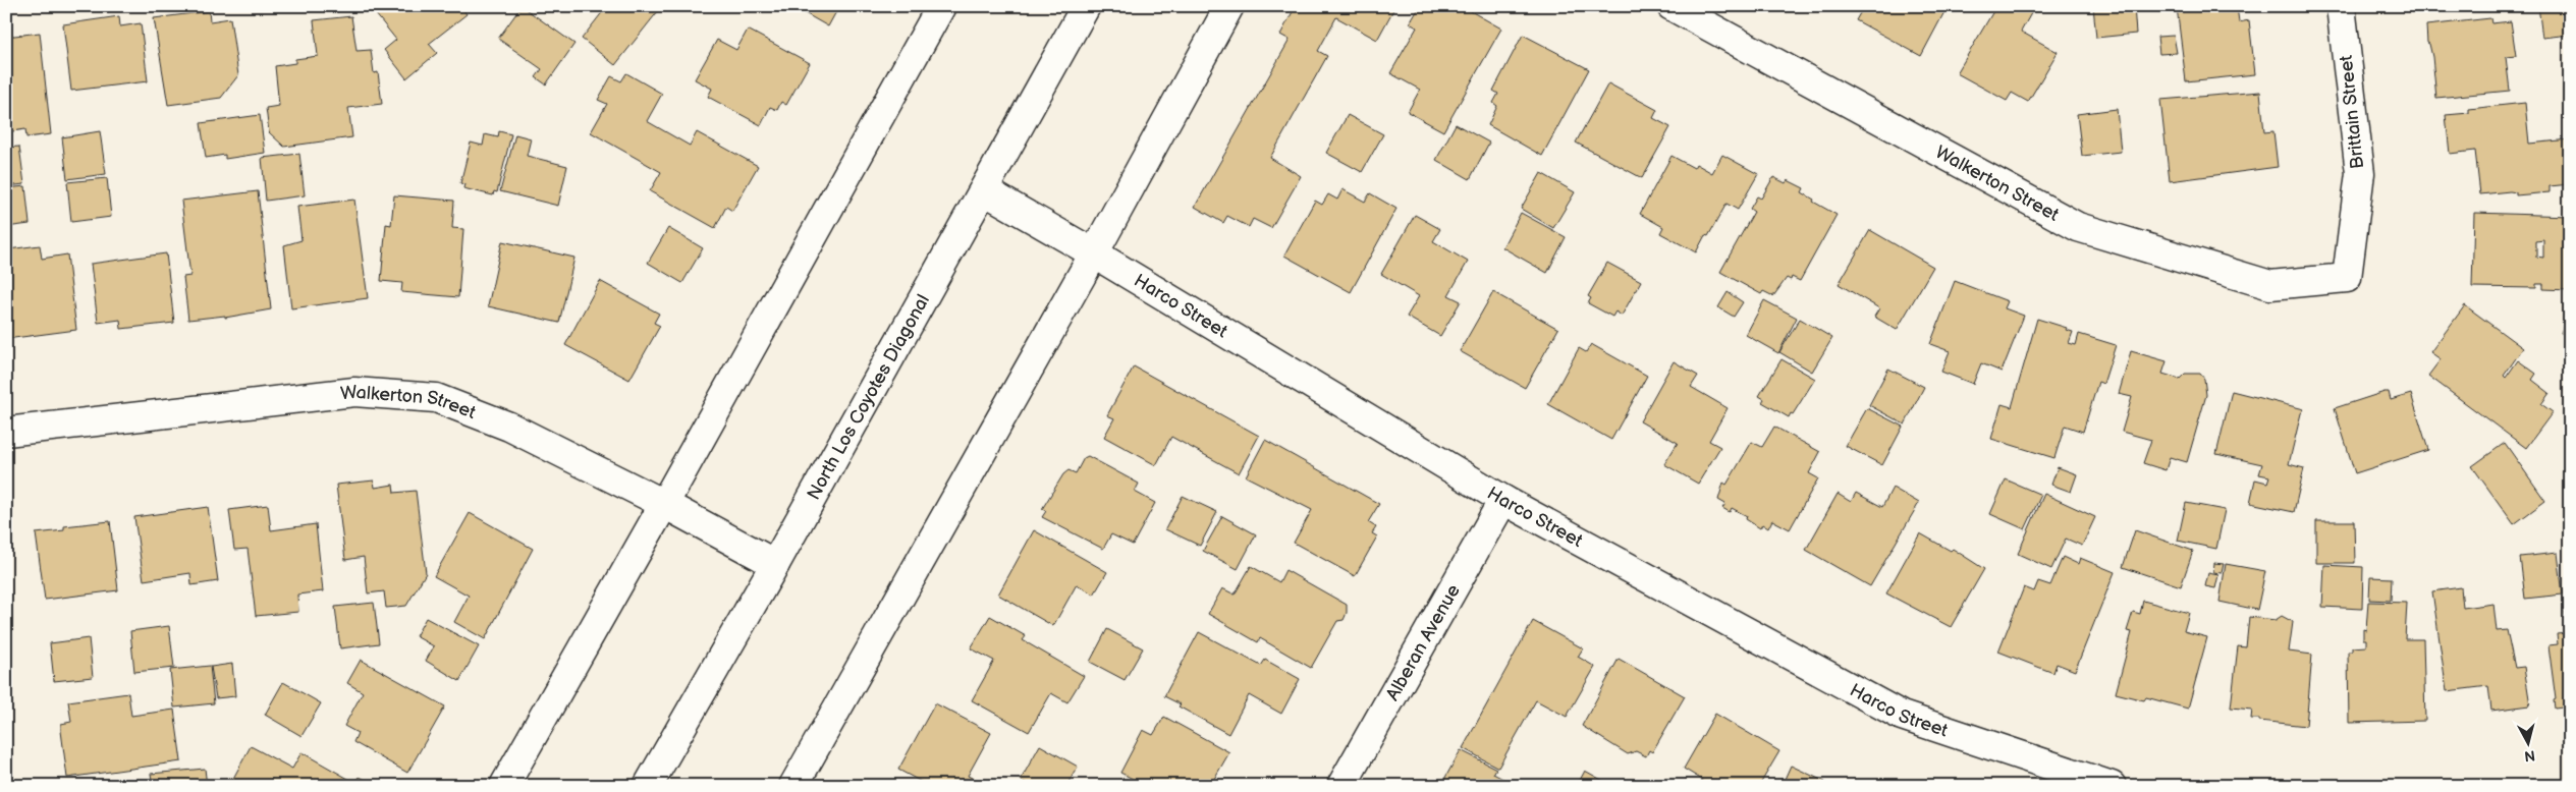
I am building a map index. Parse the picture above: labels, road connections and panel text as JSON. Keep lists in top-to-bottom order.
{
  "streets": {
    "street": [
      "Brittain Street",
      "Walkerton Street",
      "Harco Street",
      "North Los Coyotes Diagonal",
      "Alberan Avenue"
    ]
  },
  "crossings": [
    ["Brittain Street", "Walkerton Street"],
    ["Walkerton Street", "North Los Coyotes Diagonal"],
    ["Harco Street", "North Los Coyotes Diagonal"],
    ["Harco Street", "Alberan Avenue"]
  ],
  "north": "bottom"
}
